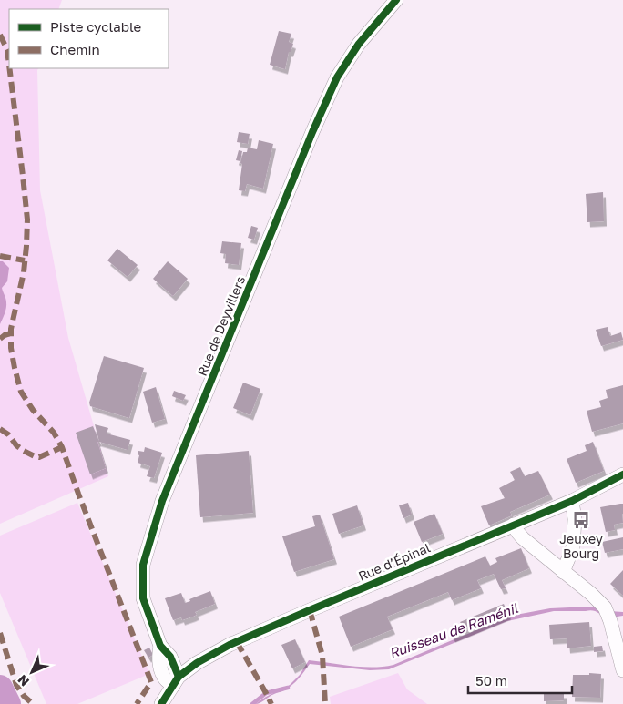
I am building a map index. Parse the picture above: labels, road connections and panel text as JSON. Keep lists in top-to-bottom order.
{
  "streets": {
    "street": ["Rue de Deyvillers", "Rue d’Épinal"]
  },
  "crossings": [
    ["Rue de Deyvillers", "Rue d’Épinal"]
  ],
  "water": ["Ruisseau de Raménil"],
  "places": {
    "bus stop": ["Jeuxey Bourg"]
  },
  "legend": ["Piste cyclable", "Chemin"],
  "scale_bar": "50 m",
  "north": "bottom left"
}
